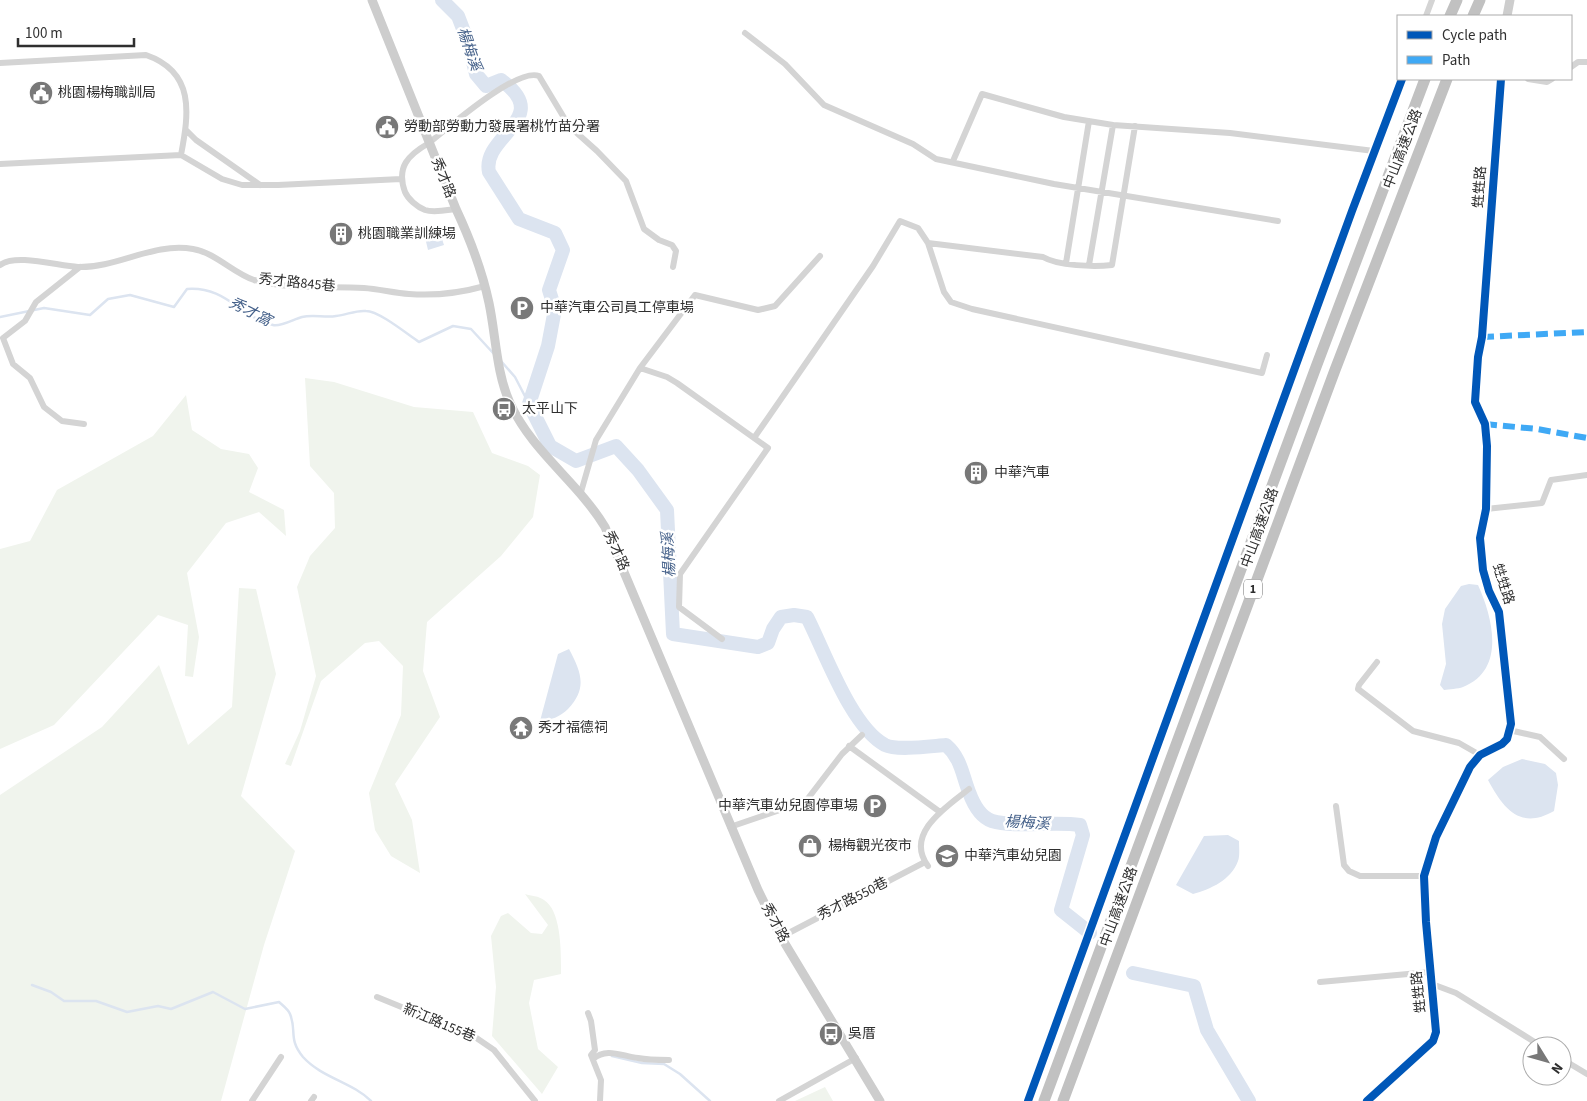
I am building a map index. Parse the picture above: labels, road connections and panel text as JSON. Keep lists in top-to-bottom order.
{
  "streets": {
    "highway": ["中山高速公路", "1"],
    "main road": ["秀才路", "甡甡路"],
    "street": ["秀才路845巷", "秀才路550巷", "新江路155巷"]
  },
  "crossings": [
    ["秀才路", "秀才路845巷"],
    ["秀才路", "秀才路550巷"]
  ],
  "water": ["楊梅溪", "秀才窩"],
  "places": {
    "public building": ["桃園楊梅職訓局", "勞動部勞動力發展署桃竹苗分署"],
    "building": ["桃園職業訓練場", "中華汽車"],
    "parking": ["中華汽車公司員工停車場", "中華汽車幼兒園停車場"],
    "bus stop": ["太平山下", "吳厝"],
    "temple": ["秀才福德祠"],
    "shop": ["楊梅觀光夜市"],
    "school or university": ["中華汽車幼兒園"]
  },
  "legend": ["Cycle path", "Path"],
  "scale_bar": "100 m",
  "north": "bottom right"
}
